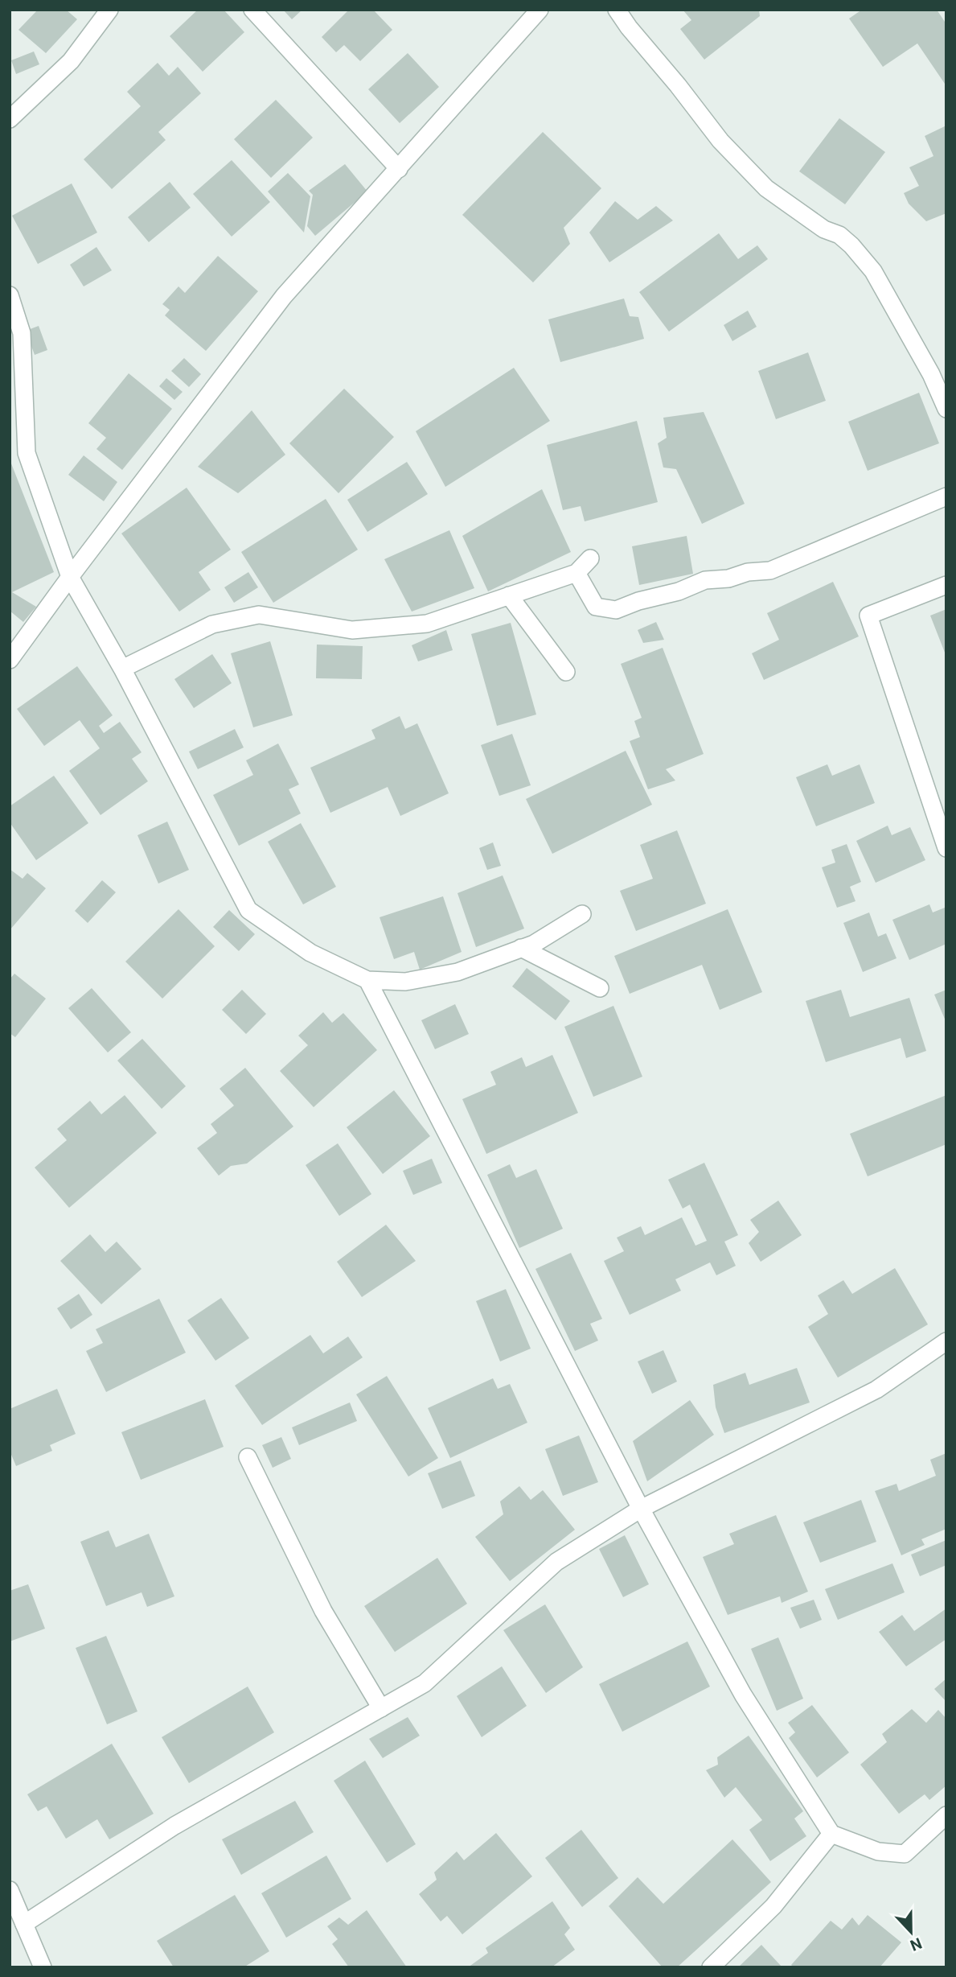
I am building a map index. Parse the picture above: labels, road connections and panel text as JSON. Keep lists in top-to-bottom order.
{
  "north": "bottom"
}
